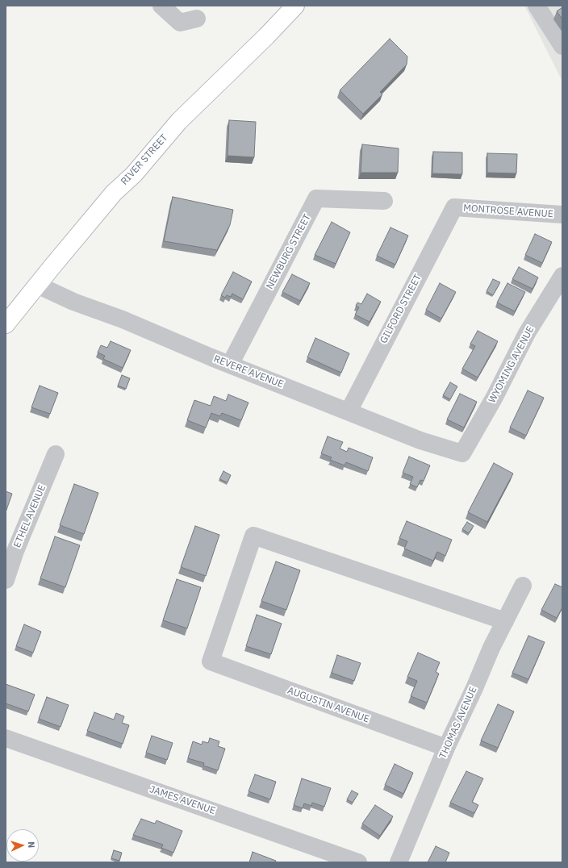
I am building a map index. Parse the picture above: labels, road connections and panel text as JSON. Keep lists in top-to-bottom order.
{
  "streets": {
    "main road": ["RIVER STREET"],
    "street": [
      "MONTROSE AVENUE",
      "NEWBURG STREET",
      "GILFORD STREET",
      "WYOMING AVENUE",
      "REVERE AVENUE",
      "ETHEL AVENUE",
      "AUGUSTIN AVENUE",
      "THOMAS AVENUE",
      "JAMES AVENUE"
    ]
  },
  "crossings": [
    ["RIVER STREET", "REVERE AVENUE"],
    ["MONTROSE AVENUE", "GILFORD STREET"],
    ["NEWBURG STREET", "REVERE AVENUE"],
    ["GILFORD STREET", "REVERE AVENUE"],
    ["WYOMING AVENUE", "REVERE AVENUE"],
    ["AUGUSTIN AVENUE", "THOMAS AVENUE"]
  ],
  "north": "right"
}
